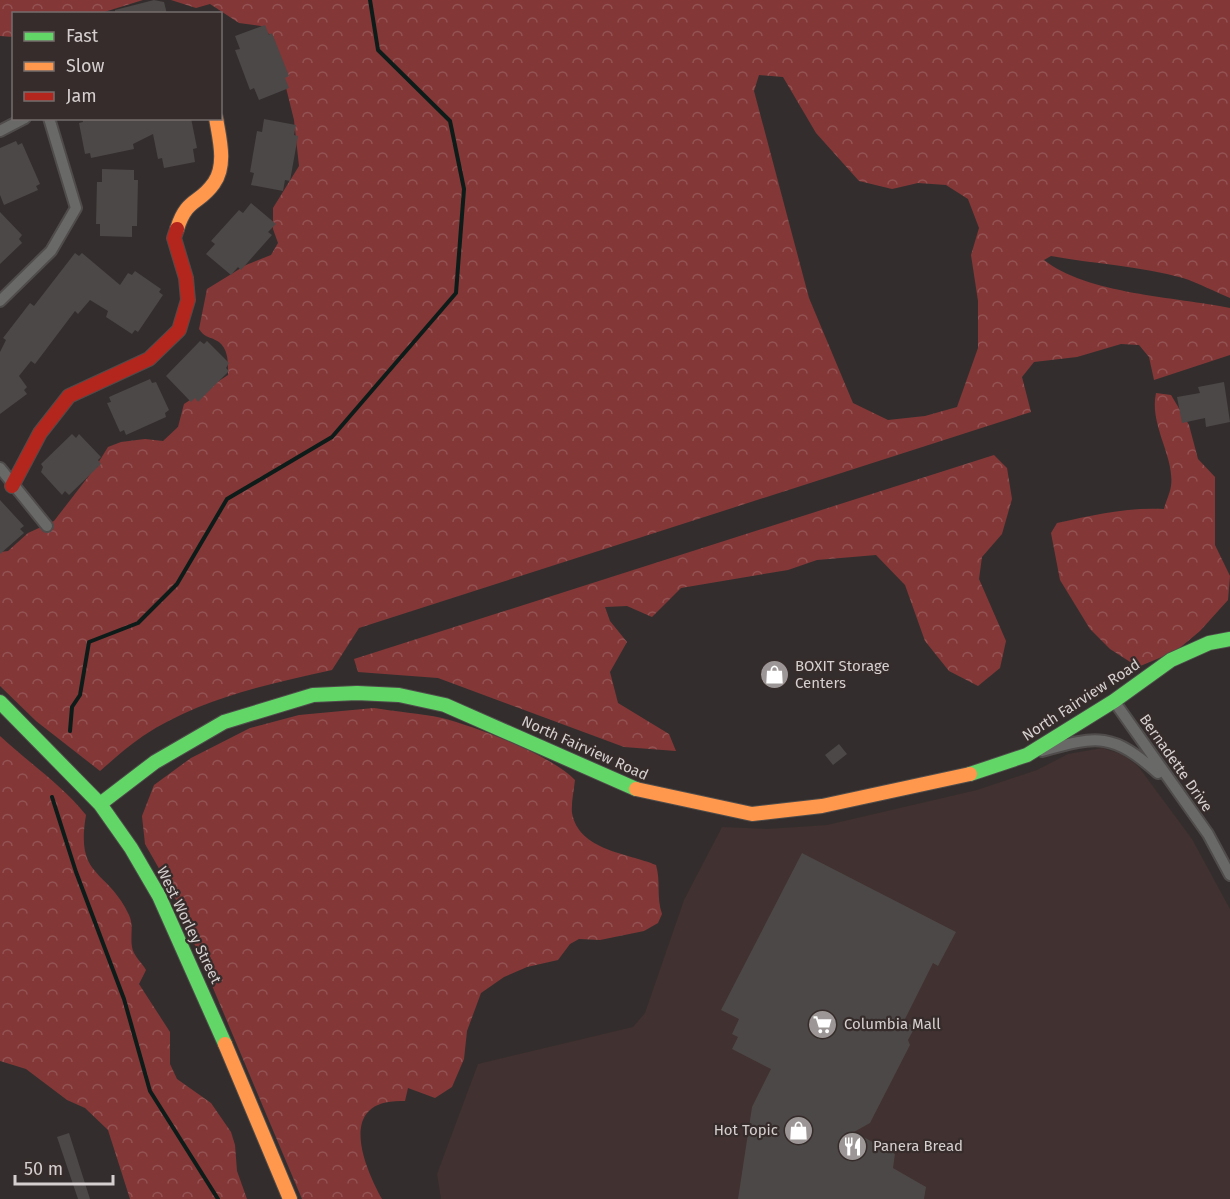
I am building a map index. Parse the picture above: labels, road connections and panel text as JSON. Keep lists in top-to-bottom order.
{
  "streets": {
    "street": ["North Fairview Road", "Bernadette Drive", "West Worley Street"]
  },
  "crossings": [
    ["North Fairview Road", "Bernadette Drive"],
    ["North Fairview Road", "West Worley Street"]
  ],
  "places": {
    "shop": ["BOXIT Storage Centers", "Hot Topic"],
    "supermarket": ["Columbia Mall"],
    "restaurant": ["Panera Bread"]
  },
  "legend": ["Fast", "Slow", "Jam"],
  "scale_bar": "50 m"
}
